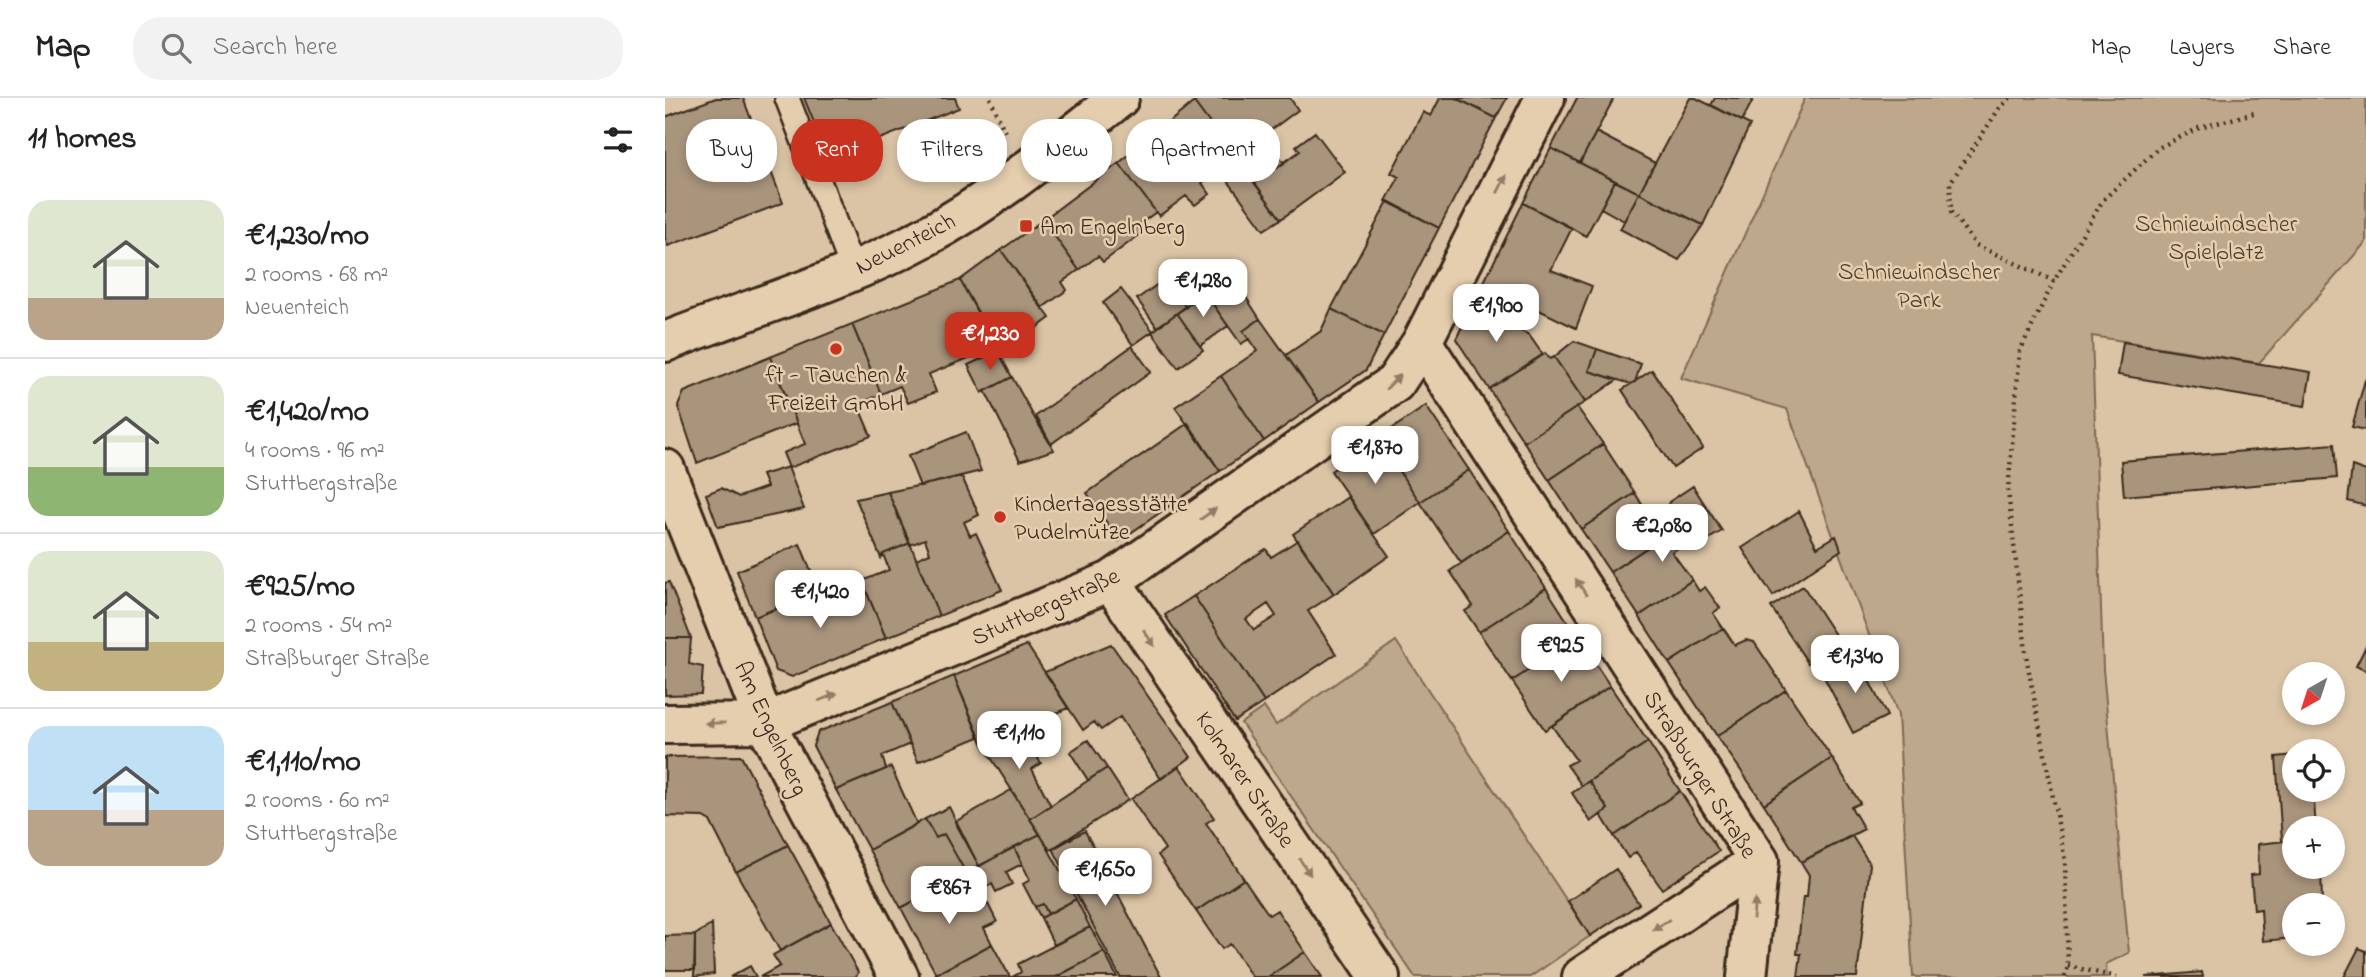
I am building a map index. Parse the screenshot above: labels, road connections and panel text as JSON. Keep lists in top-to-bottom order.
{
  "streets": {
    "street": [
      "Neuenteich",
      "Stuttbergstraße",
      "Am Engelnberg",
      "Straßburger Straße",
      "Kolmarer Straße"
    ]
  },
  "crossings": [
    ["Stuttbergstraße", "Am Engelnberg"],
    ["Stuttbergstraße", "Straßburger Straße"],
    ["Stuttbergstraße", "Kolmarer Straße"]
  ],
  "one_way": ["Stuttbergstraße", "Straßburger Straße", "Kolmarer Straße"],
  "parks": ["Schniewindscher Spielplatz", "Schniewindscher Park"],
  "places": {
    "transit": ["Am Engelnberg"],
    "other": ["ft - Tauchen & Freizeit GmbH", "Kindertagesstätte Pudelmütze"]
  },
  "north": "bottom left",
  "page": {
    "header": "Map",
    "search": "Search here",
    "nav": ["Map", "Layers", "Share"],
    "heading": "11 homes",
    "chip": [
      "Buy",
      "Rent",
      "Filters",
      "New",
      "Apartment"
    ],
    "list": [
      {
        "name": "€1,230/mo",
        "note": "2 rooms · 68 m² · Neuenteich"
      },
      {
        "name": "€1,420/mo",
        "note": "4 rooms · 96 m² · Stuttbergstraße"
      },
      {
        "name": "€925/mo",
        "note": "2 rooms · 54 m² · Straßburger Straße"
      },
      {
        "name": "€1,110/mo",
        "note": "2 rooms · 60 m² · Stuttbergstraße"
      }
    ],
    "price": [
      "€1,280",
      "€1,900",
      "€1,230",
      "€1,870",
      "€2,080",
      "€1,420",
      "€925",
      "€1,340",
      "€1,110",
      "€1,650",
      "€867"
    ],
    "map_buttons": ["+", "−"]
  }
}
